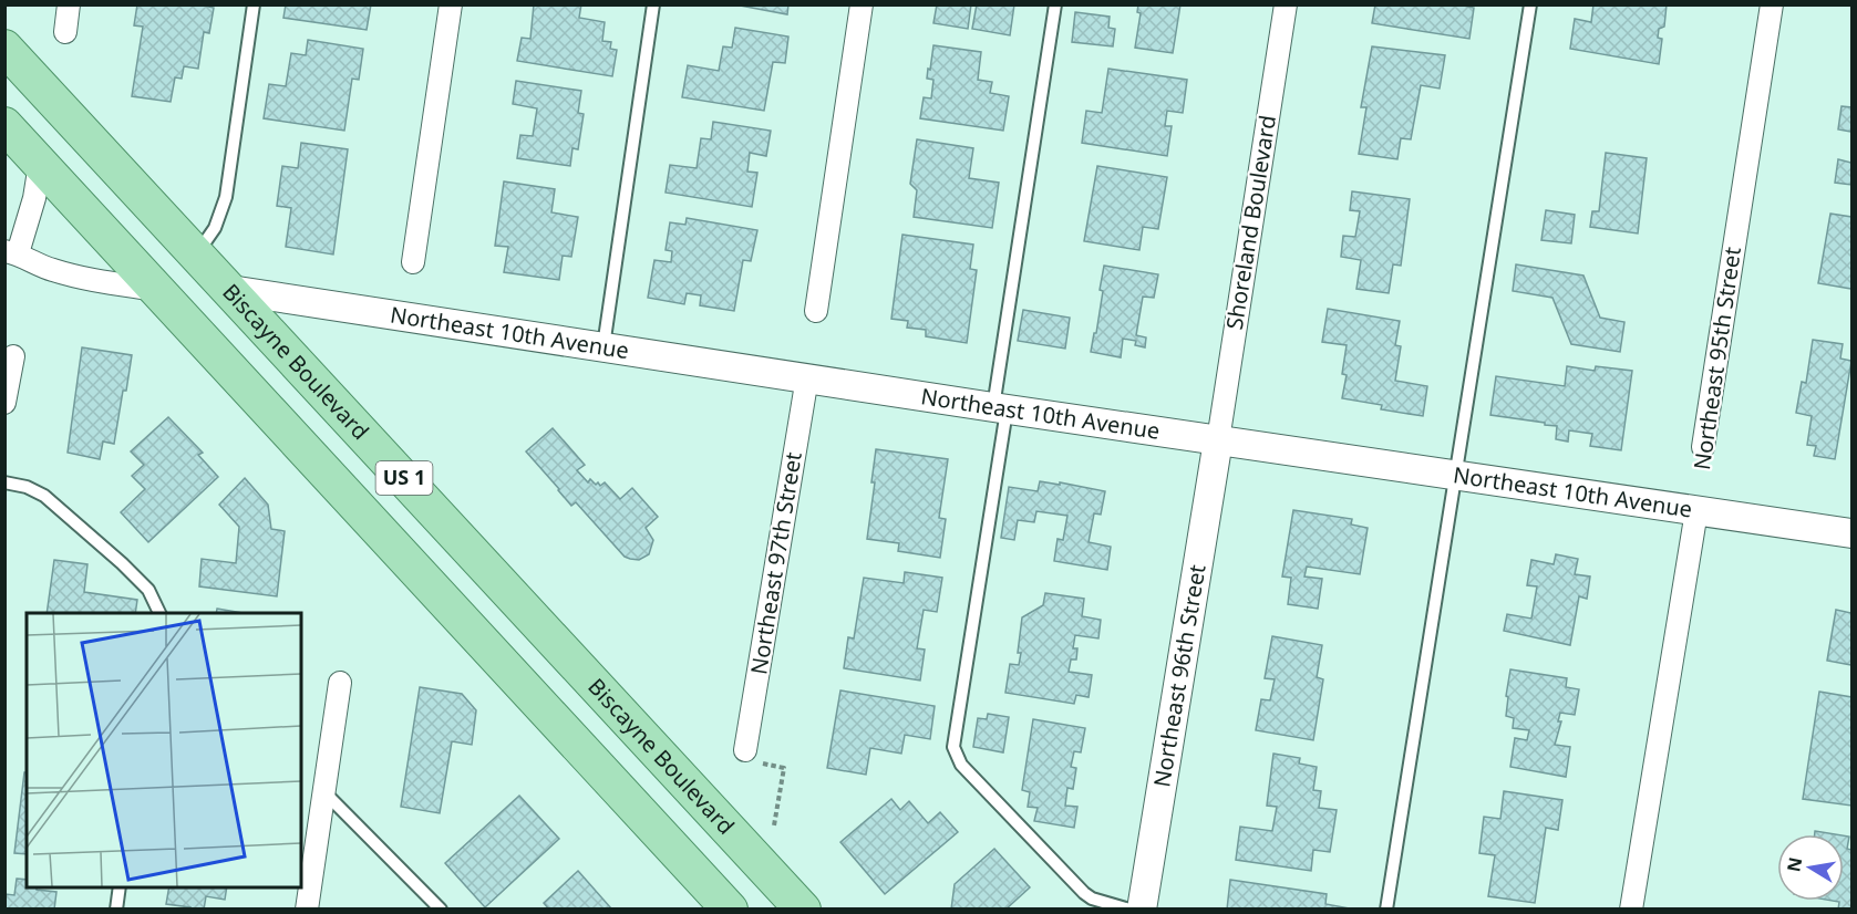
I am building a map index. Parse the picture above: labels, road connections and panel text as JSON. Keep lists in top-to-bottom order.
{
  "streets": {
    "main road": ["Biscayne Boulevard", "US 1"],
    "street": [
      "Shoreland Boulevard",
      "Northeast 10th Avenue",
      "Northeast 95th Street",
      "Northeast 97th Street",
      "Northeast 96th Street"
    ]
  },
  "crossings": [
    ["Shoreland Boulevard", "Northeast 10th Avenue"],
    ["Shoreland Boulevard", "Northeast 96th Street"],
    ["Northeast 10th Avenue", "Biscayne Boulevard"],
    ["Northeast 10th Avenue", "Northeast 97th Street"],
    ["Northeast 10th Avenue", "Northeast 96th Street"]
  ],
  "north": "left"
}
